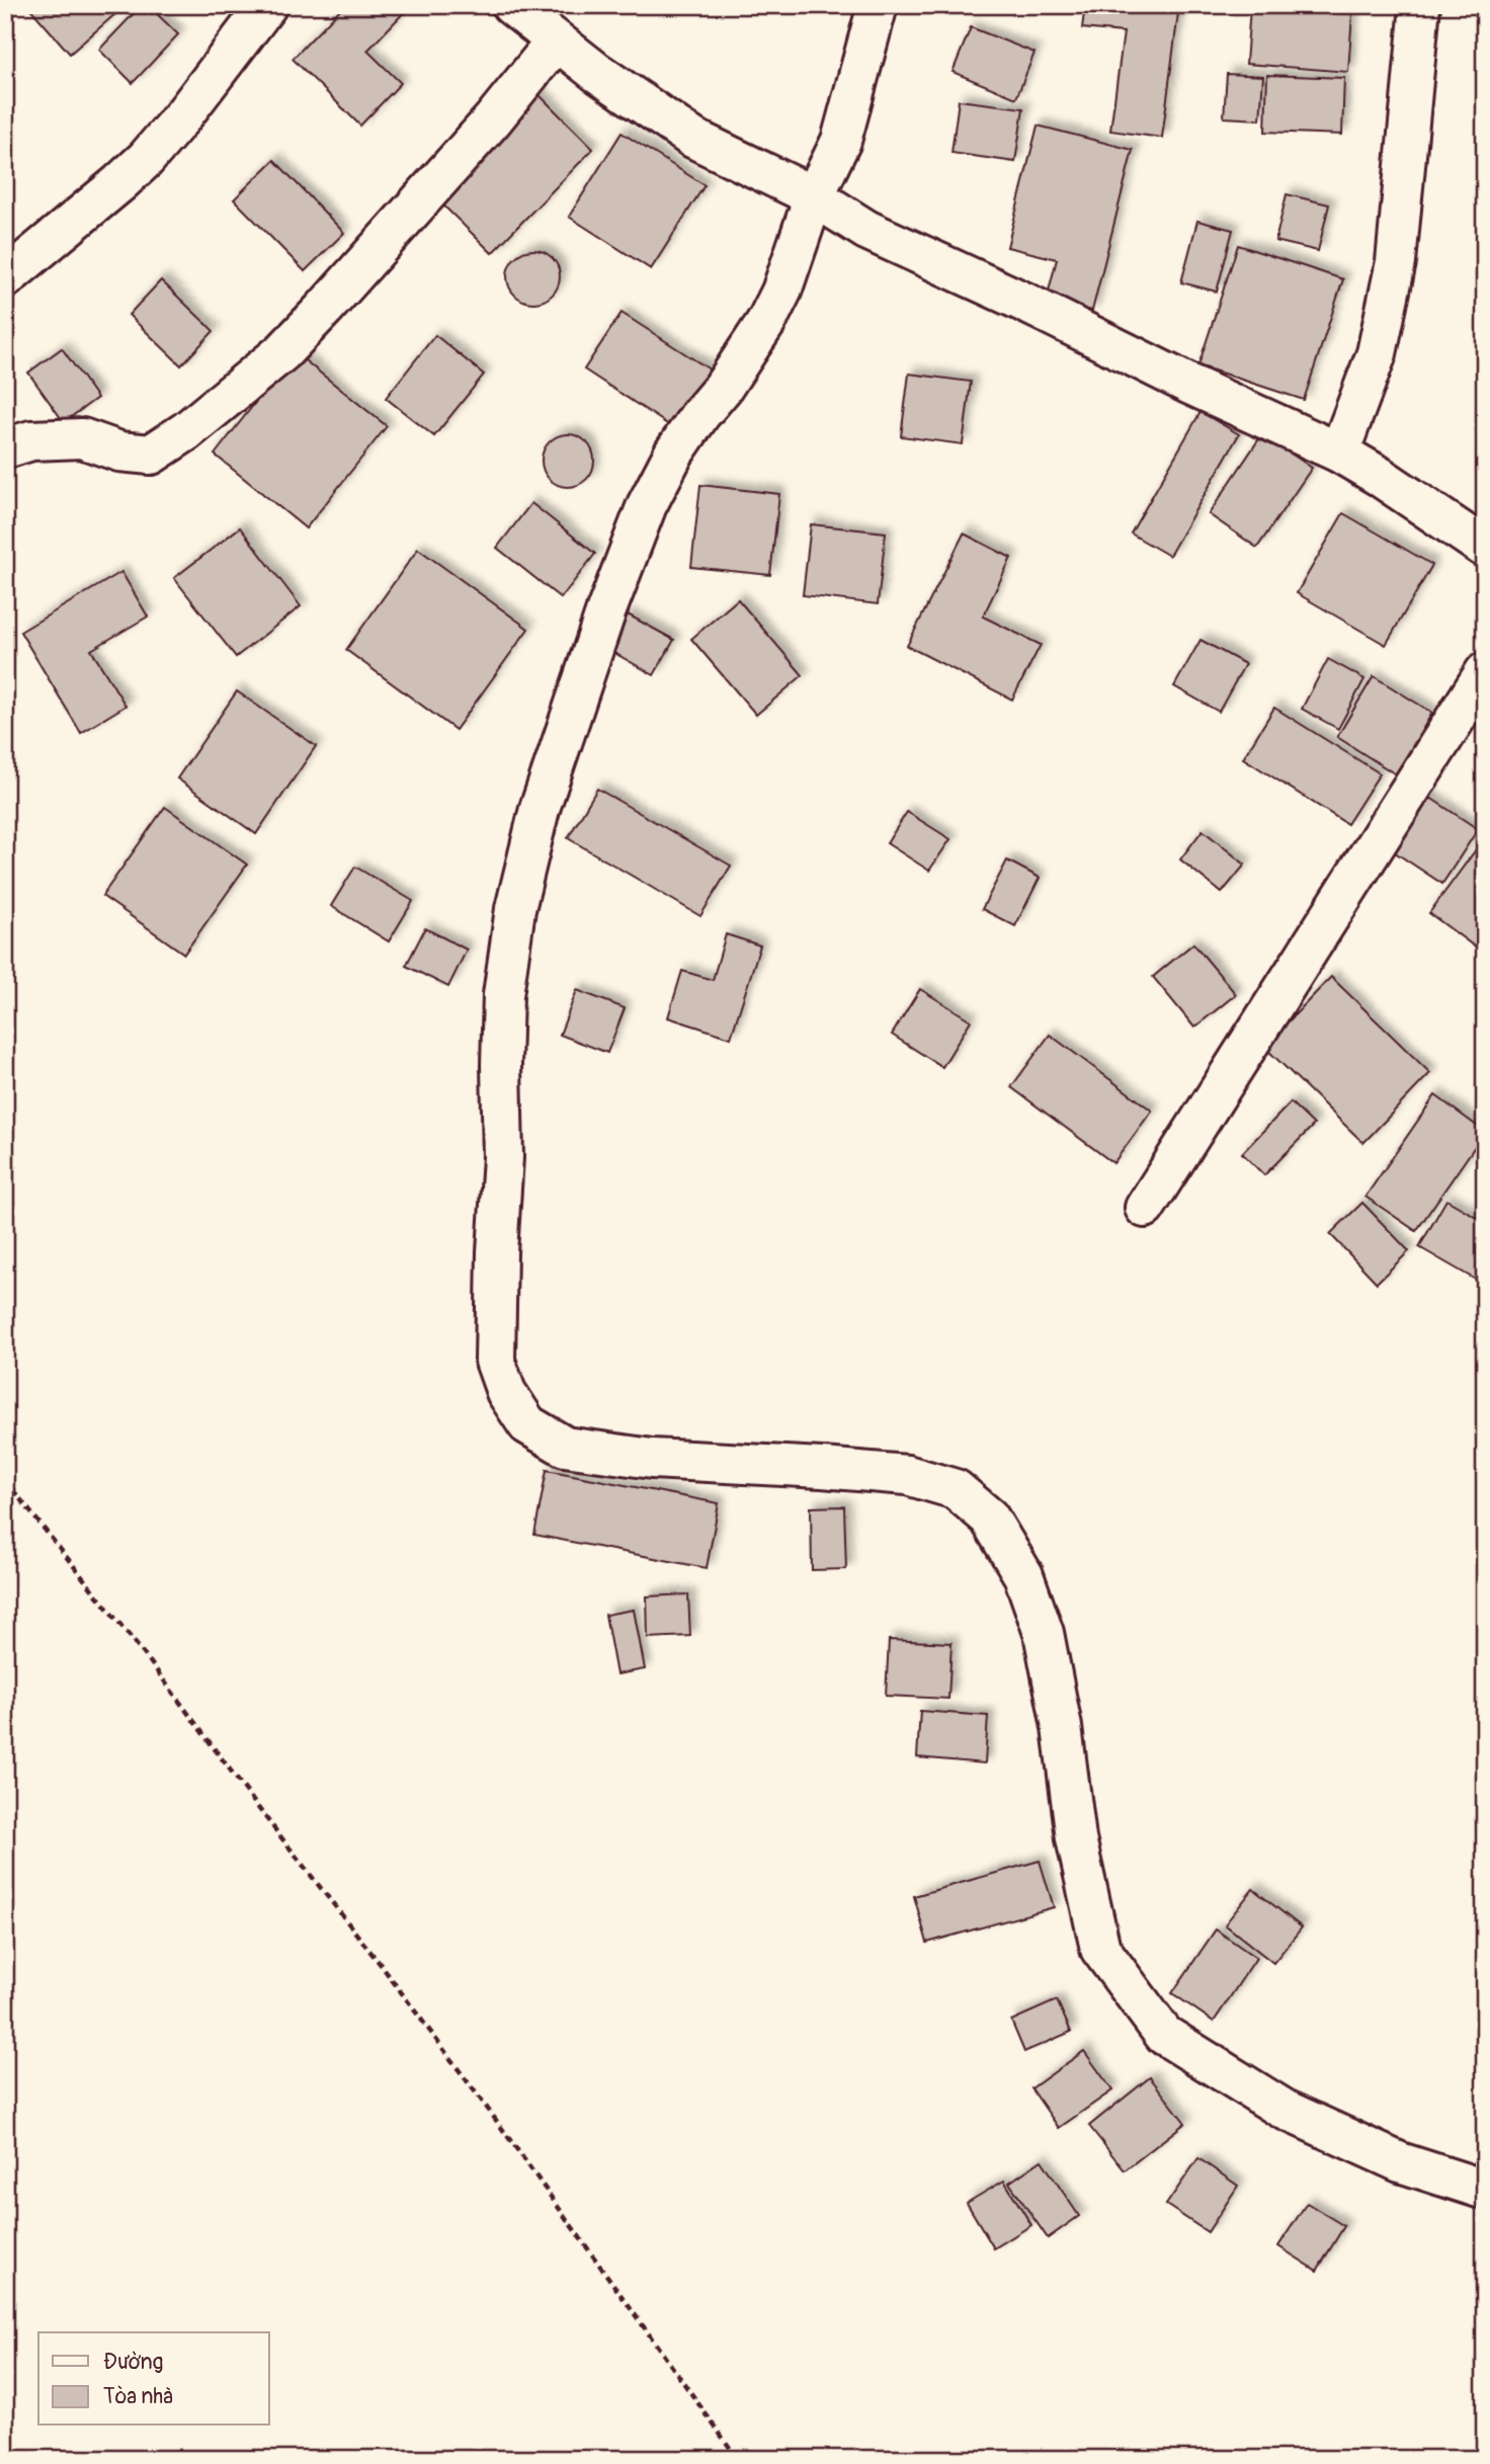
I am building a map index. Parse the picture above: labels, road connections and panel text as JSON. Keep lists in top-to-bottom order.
{
  "legend": ["Đường", "Tòa nhà"]
}
